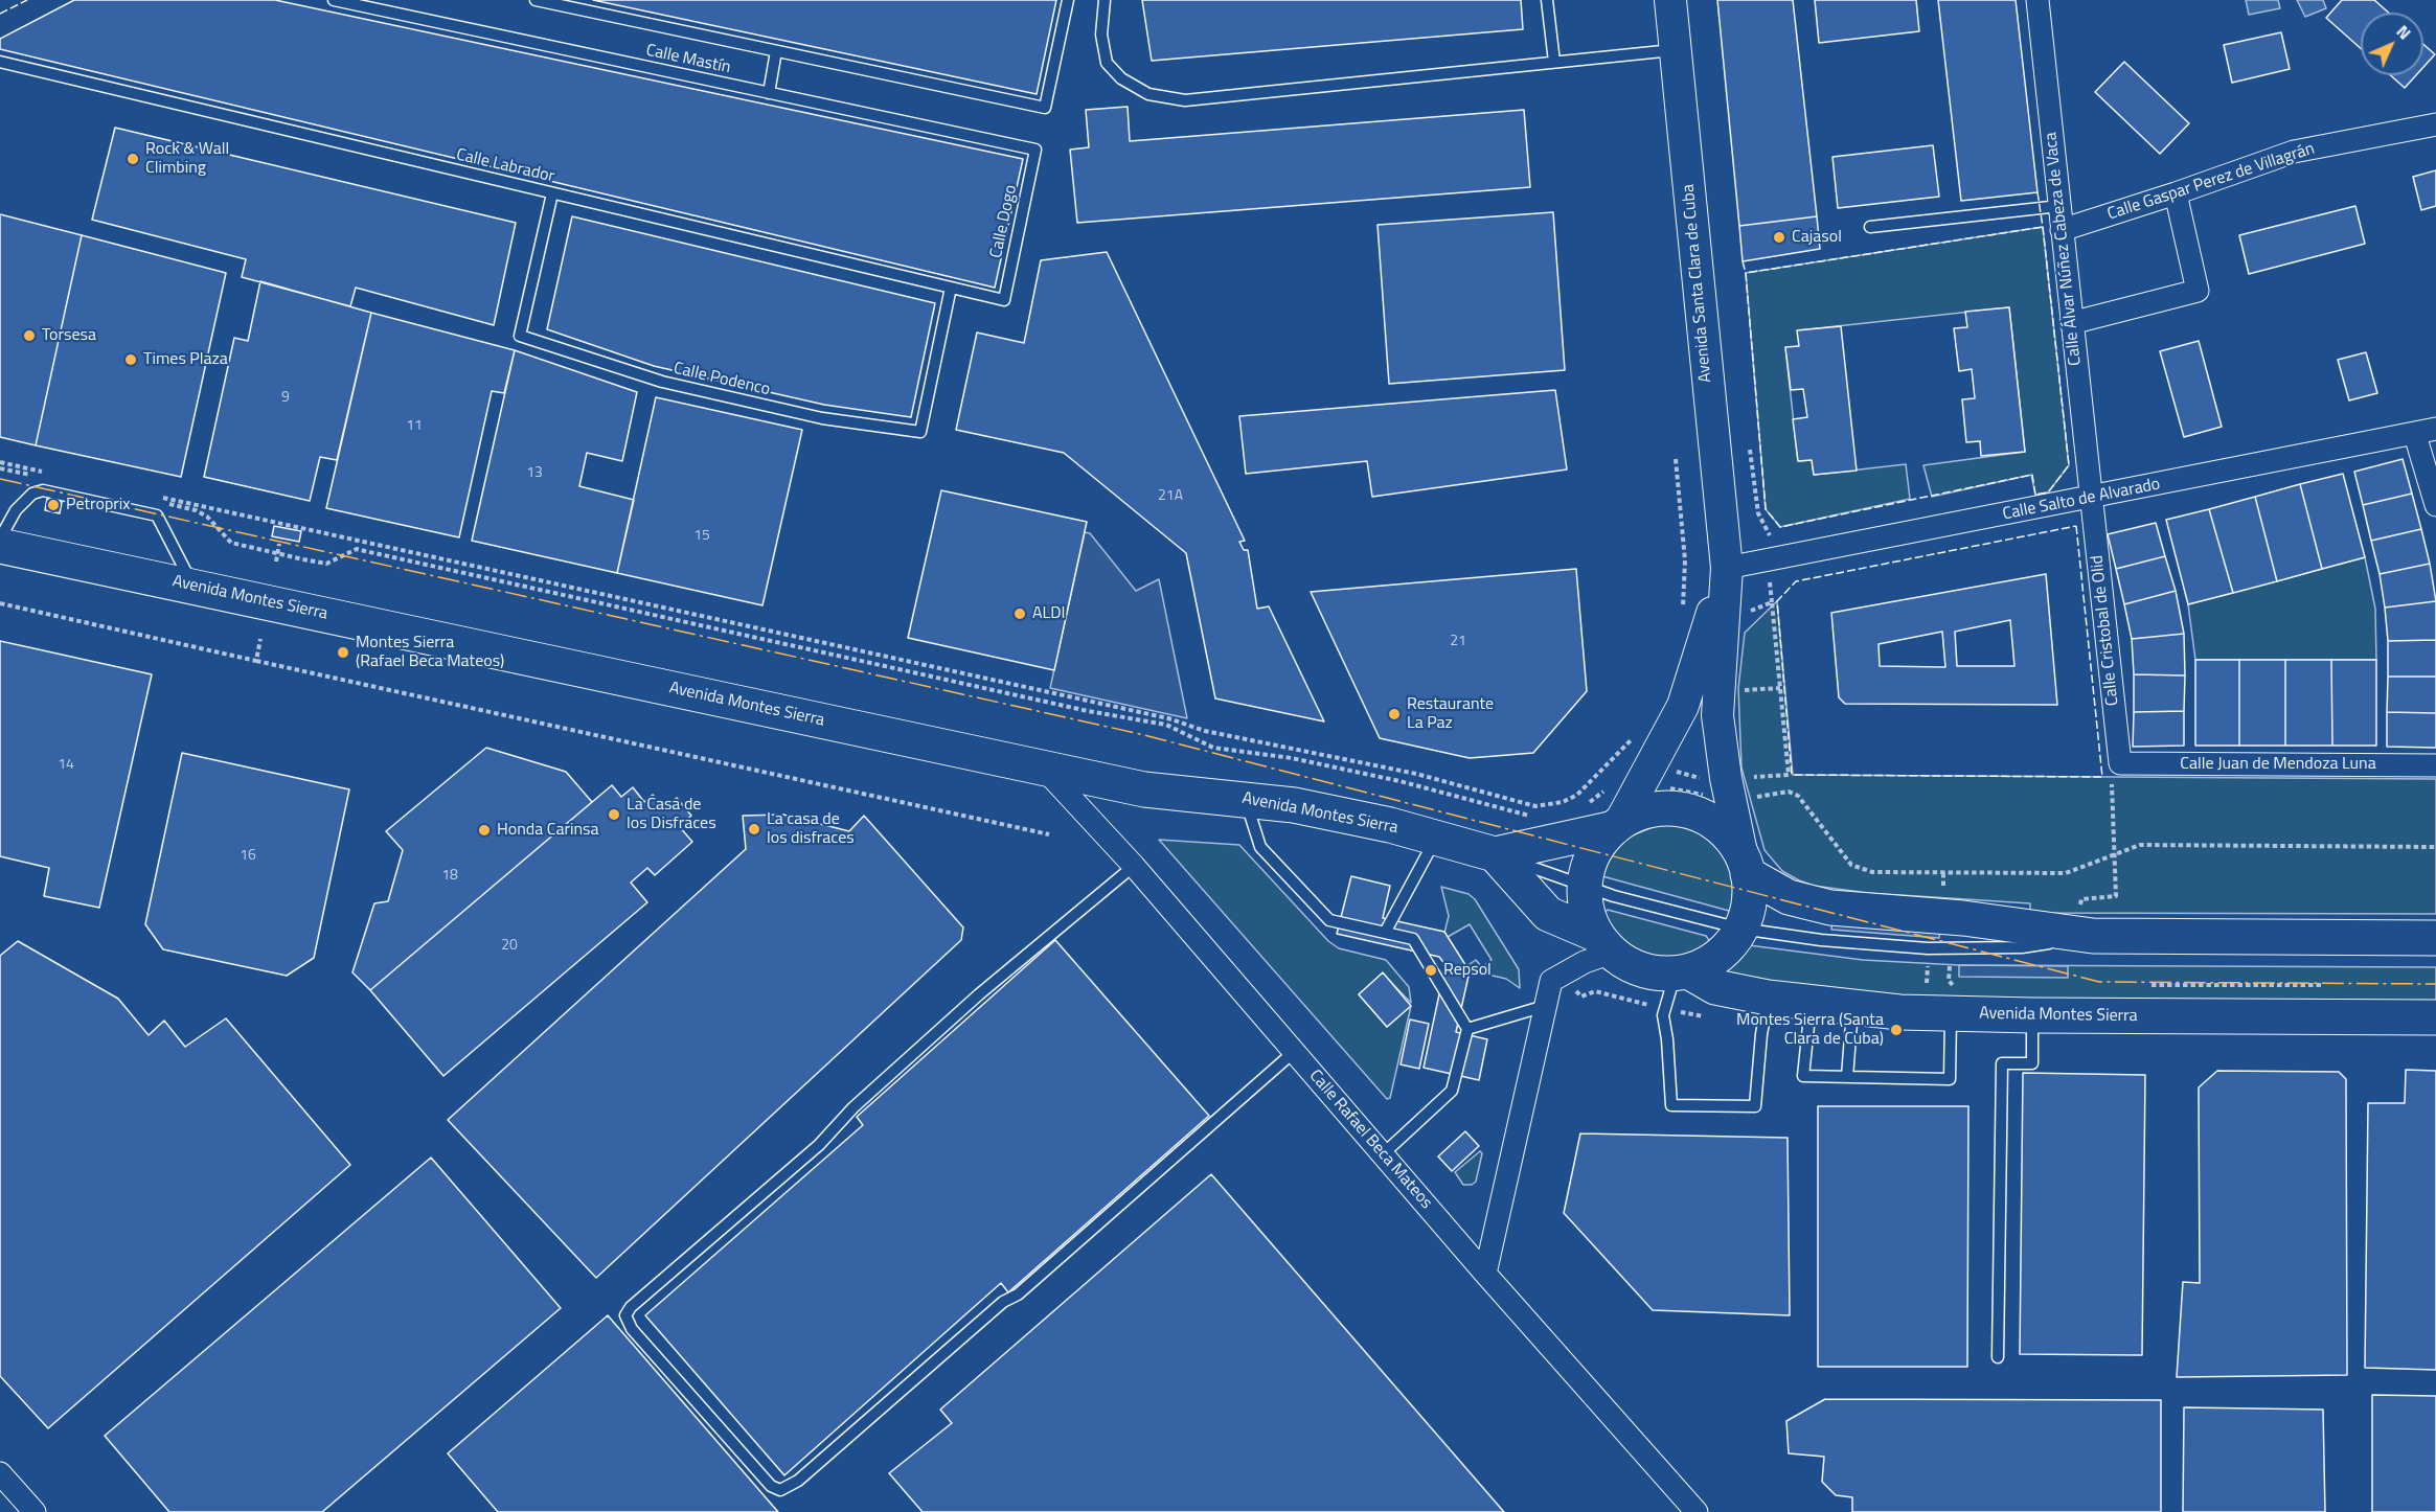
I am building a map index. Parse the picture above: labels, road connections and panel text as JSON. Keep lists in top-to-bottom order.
{
  "streets": {
    "main road": ["Avenida Montes Sierra"],
    "street": [
      "Calle Gaspar Perez de Villagrán",
      "Calle Álvar Núñez Cabeza de Vaca",
      "Avenida Santa Clara de Cuba",
      "Calle Salto de Alvarado",
      "Calle Cristobal de Olid",
      "Calle Juan de Mendoza Luna",
      "Calle Rafael Beca Mateos"
    ],
    "lane": [
      "Calle Mastín",
      "Calle Labrador",
      "Calle Dogo",
      "Calle Podenco"
    ]
  },
  "crossings": [
    ["Calle Mastín", "Calle Dogo"],
    ["Calle Labrador", "Calle Dogo"],
    ["Calle Labrador", "Calle Podenco"],
    ["Calle Gaspar Perez de Villagrán", "Calle Álvar Núñez Cabeza de Vaca"],
    ["Calle Álvar Núñez Cabeza de Vaca", "Calle Salto de Alvarado"],
    ["Calle Álvar Núñez Cabeza de Vaca", "Calle Cristobal de Olid"],
    ["Avenida Santa Clara de Cuba", "Calle Salto de Alvarado"],
    ["Avenida Santa Clara de Cuba", "Avenida Montes Sierra"],
    ["Calle Salto de Alvarado", "Calle Cristobal de Olid"],
    ["Avenida Montes Sierra", "Calle Rafael Beca Mateos"],
    ["Calle Cristobal de Olid", "Calle Juan de Mendoza Luna"]
  ],
  "places": [
    "Rock & Wall Climbing",
    "Cajasol",
    "Torsesa",
    "Times Plaza",
    "Petroprix",
    "ALDI",
    "Montes Sierra (Rafael Beca Mateos)",
    "Restaurante La Paz",
    "La Casa de los Disfraces",
    "La casa de los disfraces",
    "Honda Carinsa",
    "Repsol",
    "Montes Sierra (Santa Clara de Cuba)"
  ],
  "house_numbers": [
    "9",
    "11",
    "13",
    "21A",
    "15",
    "21",
    "14",
    "16",
    "18",
    "20"
  ],
  "north": "top right"
}
